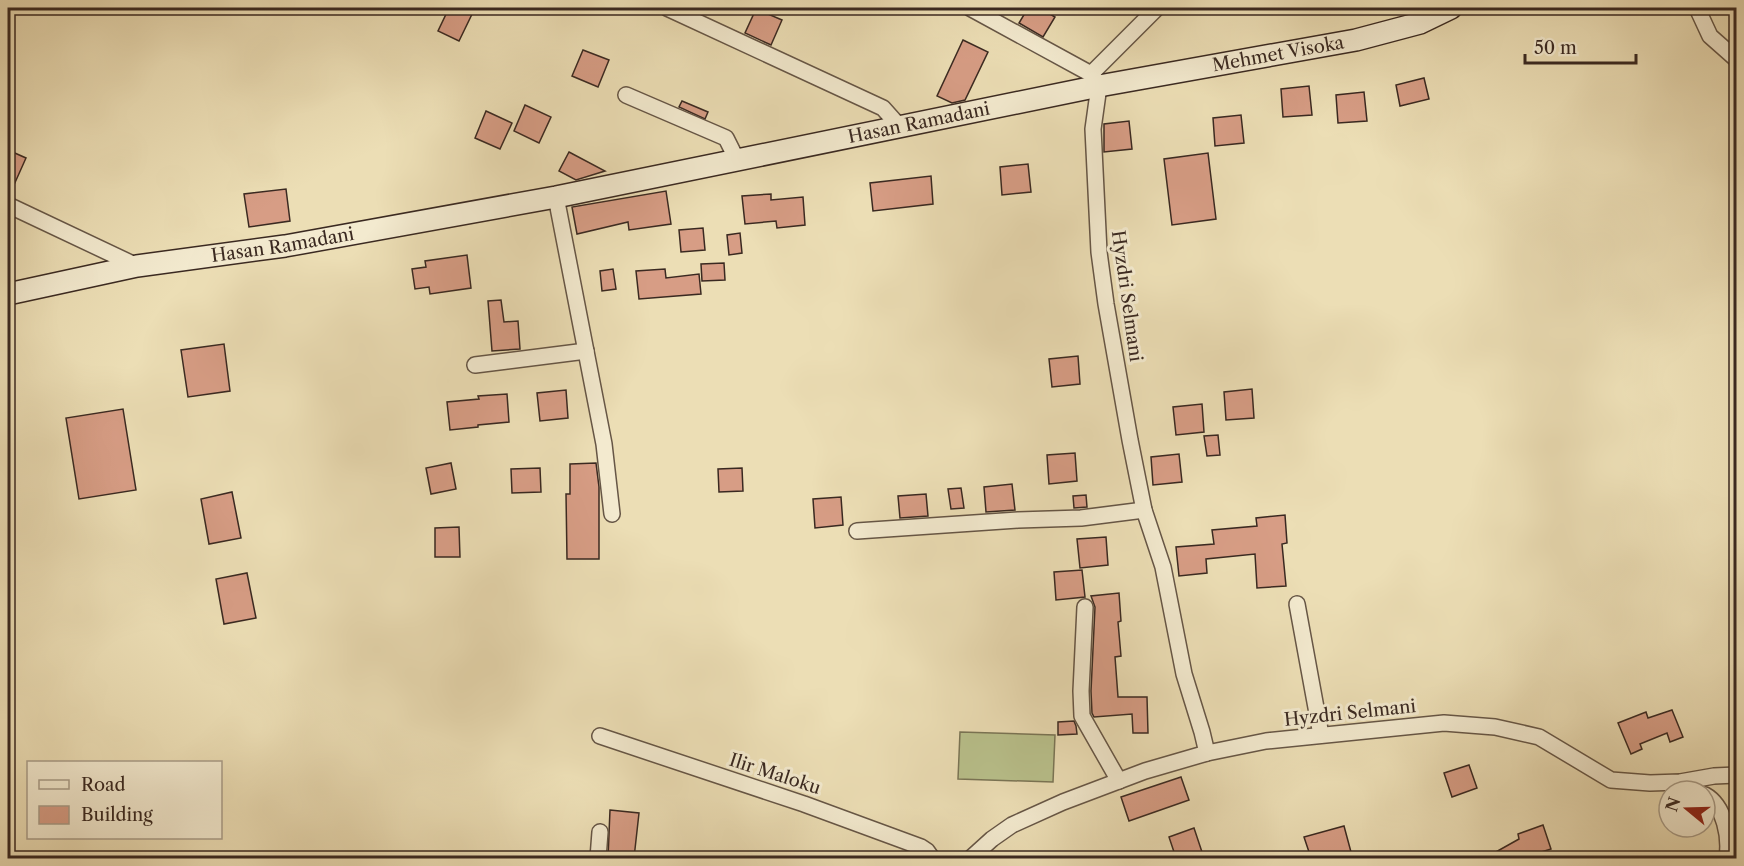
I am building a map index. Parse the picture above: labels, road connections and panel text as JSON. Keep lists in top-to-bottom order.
{
  "streets": {
    "main road": ["Mehmet Visoka", "Hasan Ramadani"],
    "street": ["Hyzdri Selmani", "Ilir Maloku"]
  },
  "crossings": [
    ["Mehmet Visoka", "Hasan Ramadani"],
    ["Mehmet Visoka", "Hyzdri Selmani"],
    ["Hasan Ramadani", "Hyzdri Selmani"]
  ],
  "legend": ["Road", "Building"],
  "scale_bar": "50 m",
  "north": "left"
}
